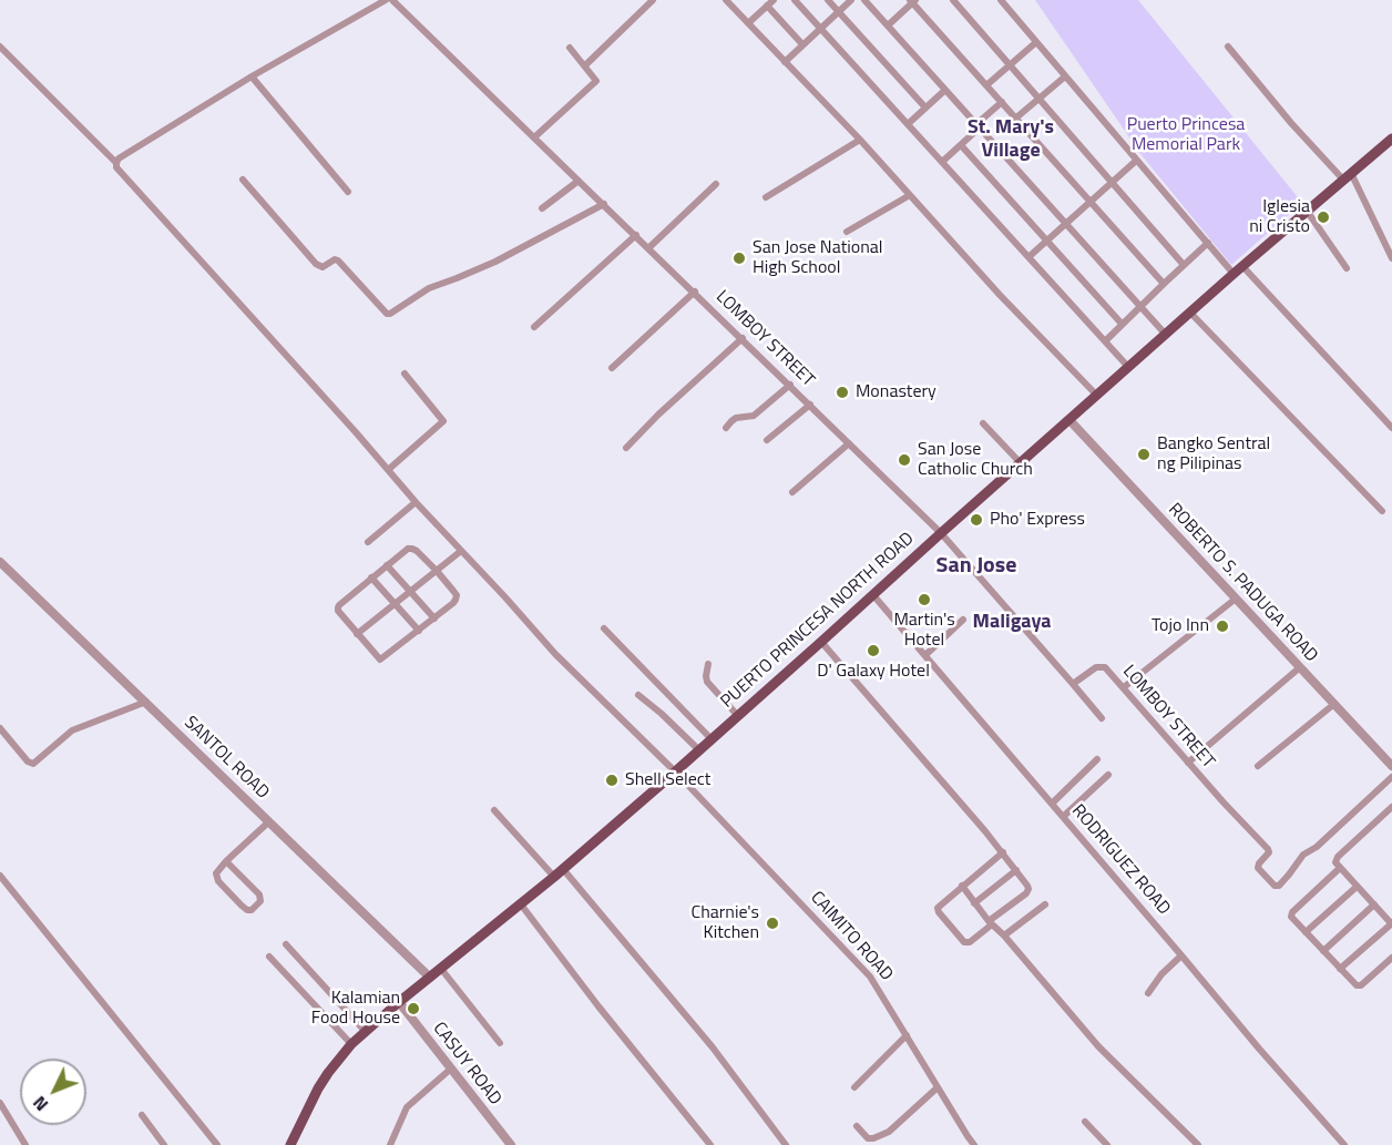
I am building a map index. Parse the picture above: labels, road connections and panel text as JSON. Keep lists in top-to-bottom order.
{
  "streets": {
    "main road": ["PUERTO PRINCESA NORTH ROAD"],
    "street": [
      "LOMBOY STREET",
      "ROBERTO S. PADUGA ROAD",
      "SANTOL ROAD",
      "RODRIGUEZ ROAD",
      "CAIMITO ROAD",
      "CASUY ROAD"
    ]
  },
  "crossings": [
    ["LOMBOY STREET", "PUERTO PRINCESA NORTH ROAD"],
    ["ROBERTO S. PADUGA ROAD", "PUERTO PRINCESA NORTH ROAD"],
    ["PUERTO PRINCESA NORTH ROAD", "SANTOL ROAD"],
    ["PUERTO PRINCESA NORTH ROAD", "RODRIGUEZ ROAD"],
    ["PUERTO PRINCESA NORTH ROAD", "CAIMITO ROAD"],
    ["PUERTO PRINCESA NORTH ROAD", "CASUY ROAD"]
  ],
  "districts": ["St. Mary's Village", "San Jose", "Maligaya"],
  "parks": ["Puerto Princesa Memorial Park"],
  "places": [
    "Iglesia ni Cristo",
    "San Jose National High School",
    "Monastery",
    "Bangko Sentral ng Pilipinas",
    "San Jose Catholic Church",
    "Pho' Express",
    "Martin's Hotel",
    "Tojo Inn",
    "D' Galaxy Hotel",
    "Shell Select",
    "Charnie's Kitchen",
    "Kalamian Food House"
  ],
  "north": "bottom left"
}
